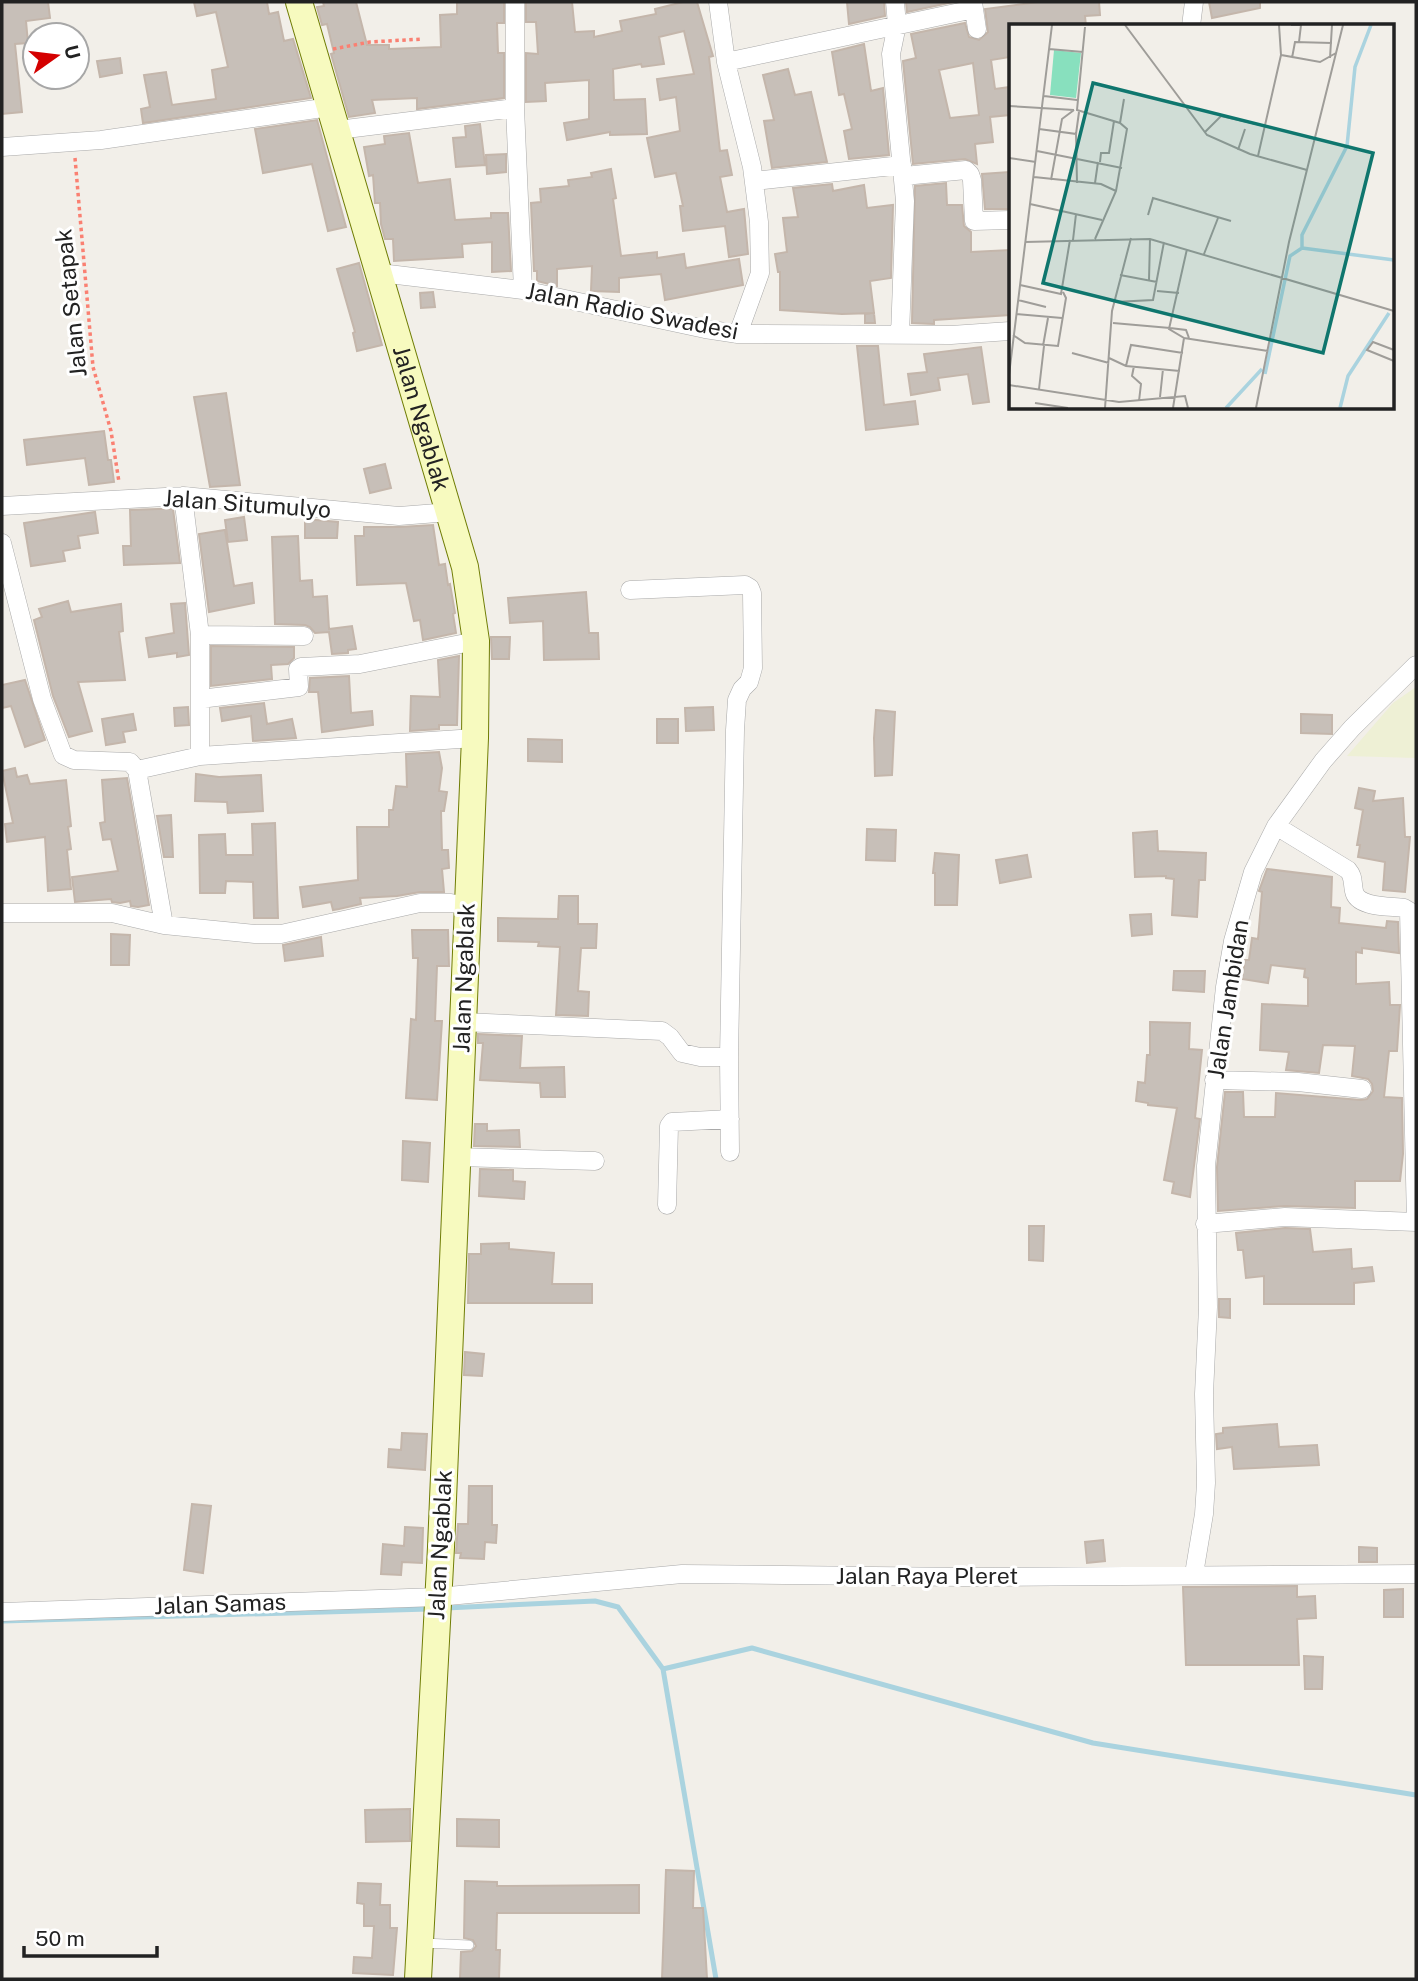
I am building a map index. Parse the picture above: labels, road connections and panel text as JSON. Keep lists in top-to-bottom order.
{
  "streets": {
    "street": [
      "Jalan Radio Swadesi",
      "Jalan Ngablak",
      "Jalan Situmulyo",
      "Jalan Jambidan",
      "Jalan Raya Pleret",
      "Jalan Samas"
    ],
    "path": ["Jalan Setapak"]
  },
  "crossings": [
    ["Jalan Setapak", "Jalan Situmulyo"],
    ["Jalan Radio Swadesi", "Jalan Ngablak"],
    ["Jalan Ngablak", "Jalan Situmulyo"],
    ["Jalan Ngablak", "Jalan Raya Pleret"],
    ["Jalan Ngablak", "Jalan Samas"],
    ["Jalan Jambidan", "Jalan Raya Pleret"],
    ["Jalan Raya Pleret", "Jalan Samas"]
  ],
  "scale_bar": "50 m",
  "north": "right"
}
